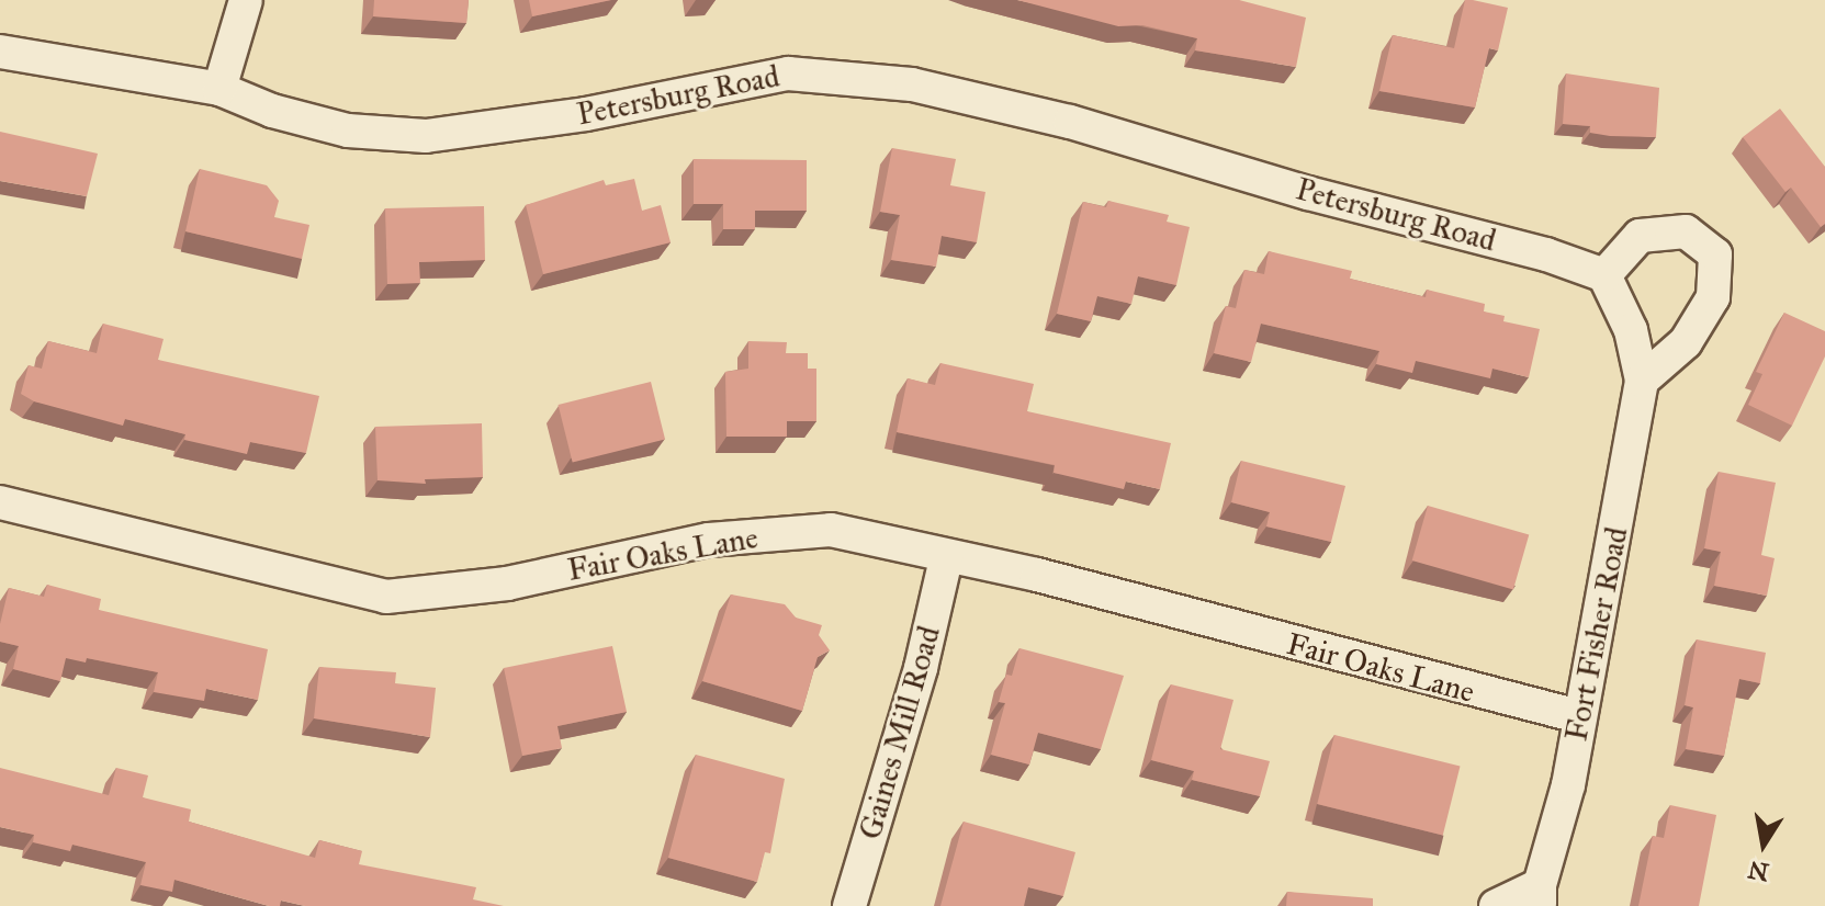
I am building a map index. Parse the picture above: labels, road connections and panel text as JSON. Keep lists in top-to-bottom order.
{
  "streets": {
    "street": [
      "Petersburg Road",
      "Fair Oaks Lane",
      "Fort Fisher Road",
      "Gaines Mill Road"
    ]
  },
  "crossings": [
    ["Petersburg Road", "Fort Fisher Road"],
    ["Fair Oaks Lane", "Fort Fisher Road"],
    ["Fair Oaks Lane", "Gaines Mill Road"]
  ],
  "north": "bottom"
}
